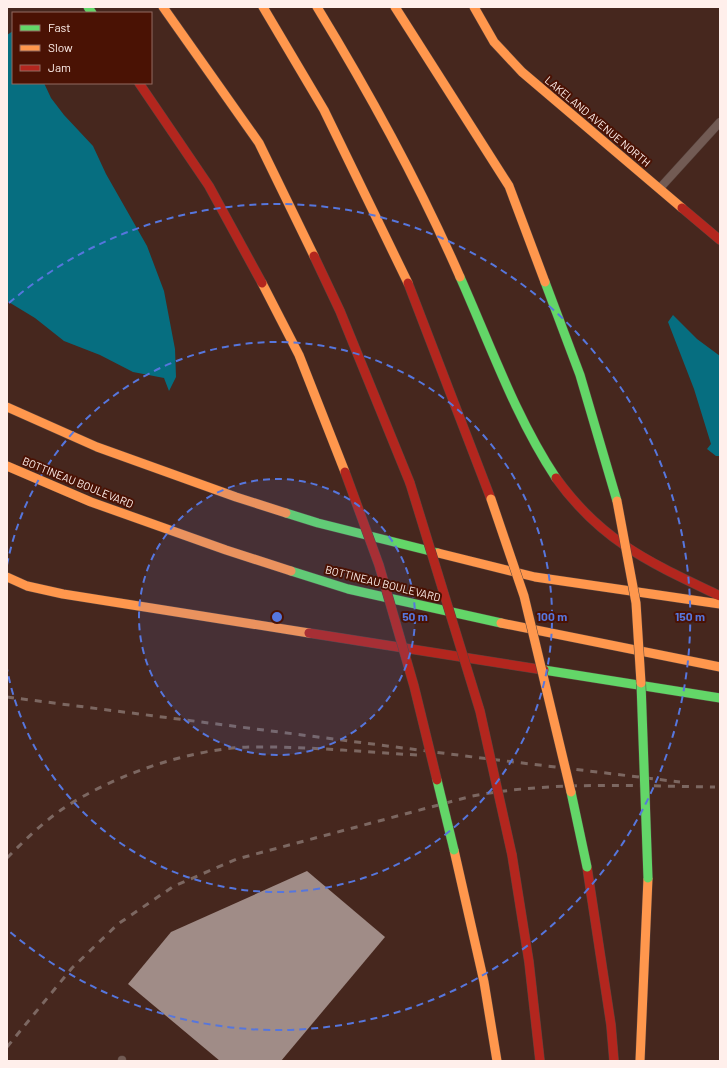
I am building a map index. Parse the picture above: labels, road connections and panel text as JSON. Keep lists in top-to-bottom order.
{
  "streets": {
    "main road": ["LAKELAND AVENUE NORTH", "BOTTINEAU BOULEVARD"]
  },
  "legend": ["Fast", "Slow", "Jam"],
  "rings": ["50 m", "100 m", "150 m"]
}
